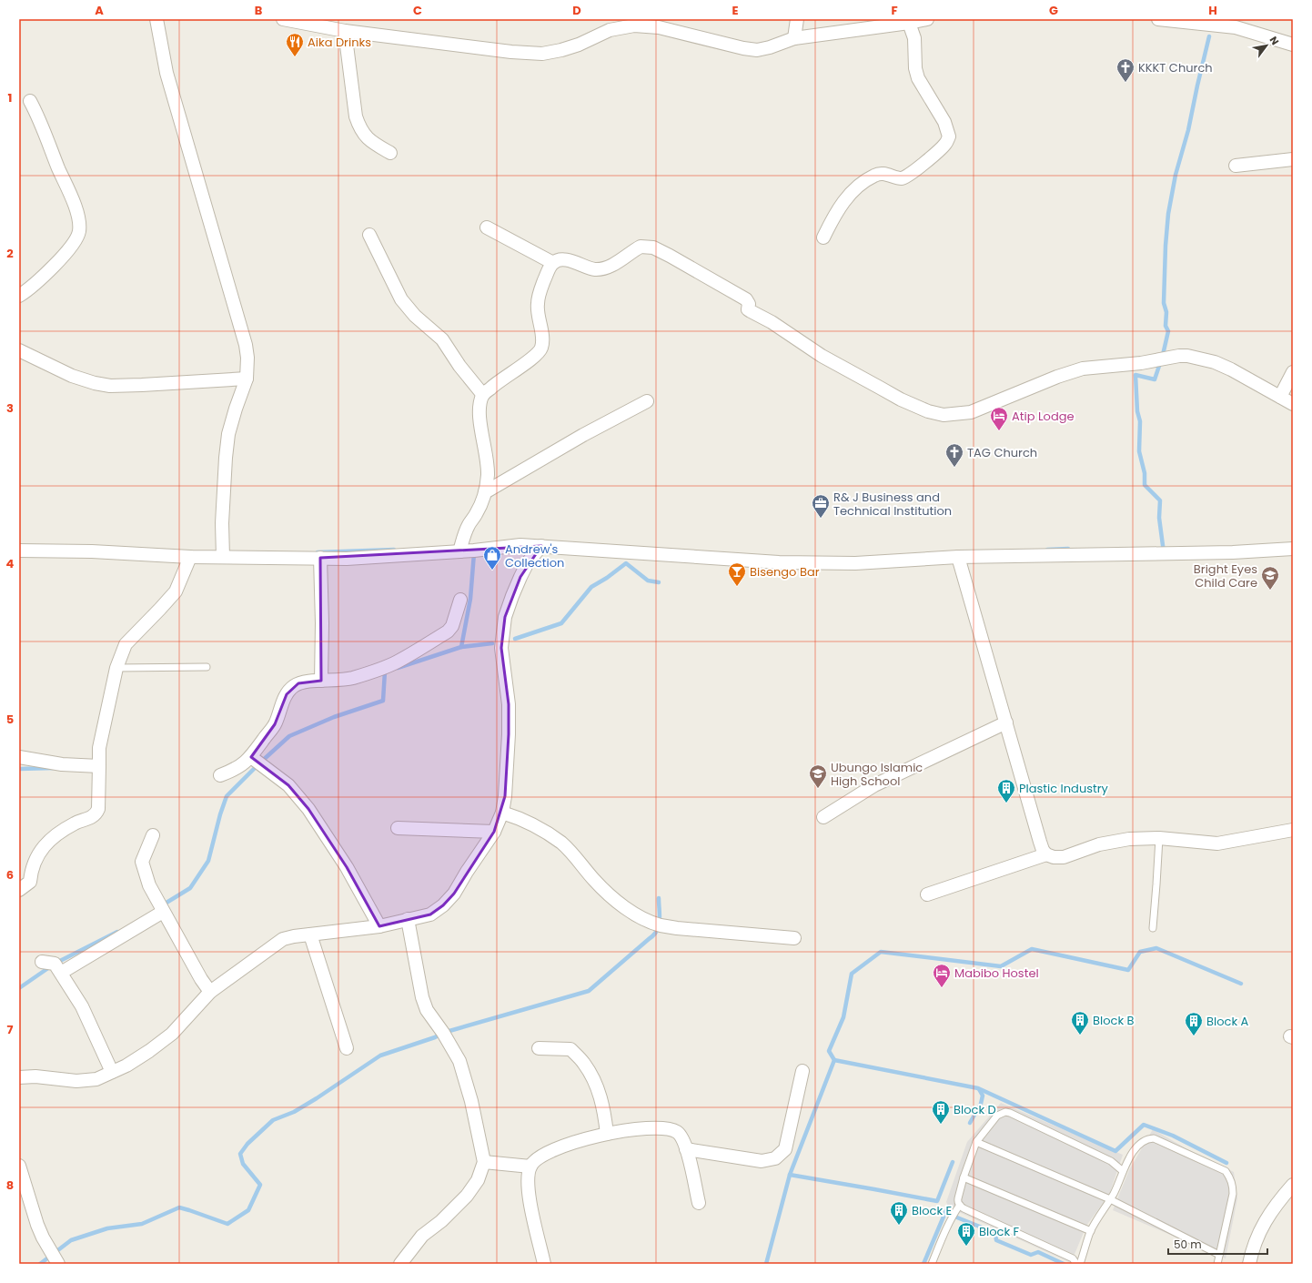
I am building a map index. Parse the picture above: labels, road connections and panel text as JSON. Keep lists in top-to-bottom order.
{
  "places": {
    "restaurant": ["Aika Drinks"],
    "church": ["KKKT Church", "TAG Church"],
    "hotel": ["Atip Lodge", "Mabibo Hostel"],
    "office": ["R& J Business and Technical Institution"],
    "shop": ["Andrew's Collection"],
    "bar": ["Bisengo Bar"],
    "school or university": ["Bright Eyes Child Care", "Ubungo Islamic High School"],
    "building": [
      "Plastic Industry",
      "Block B",
      "Block A",
      "Block D",
      "Block E",
      "Block F"
    ]
  },
  "scale_bar": "50 m",
  "north": "top right",
  "grid": {
    "columns": [
      "A",
      "B",
      "C",
      "D",
      "E",
      "F",
      "G",
      "H"
    ],
    "rows": [
      "1",
      "2",
      "3",
      "4",
      "5",
      "6",
      "7",
      "8"
    ]
  }
}
